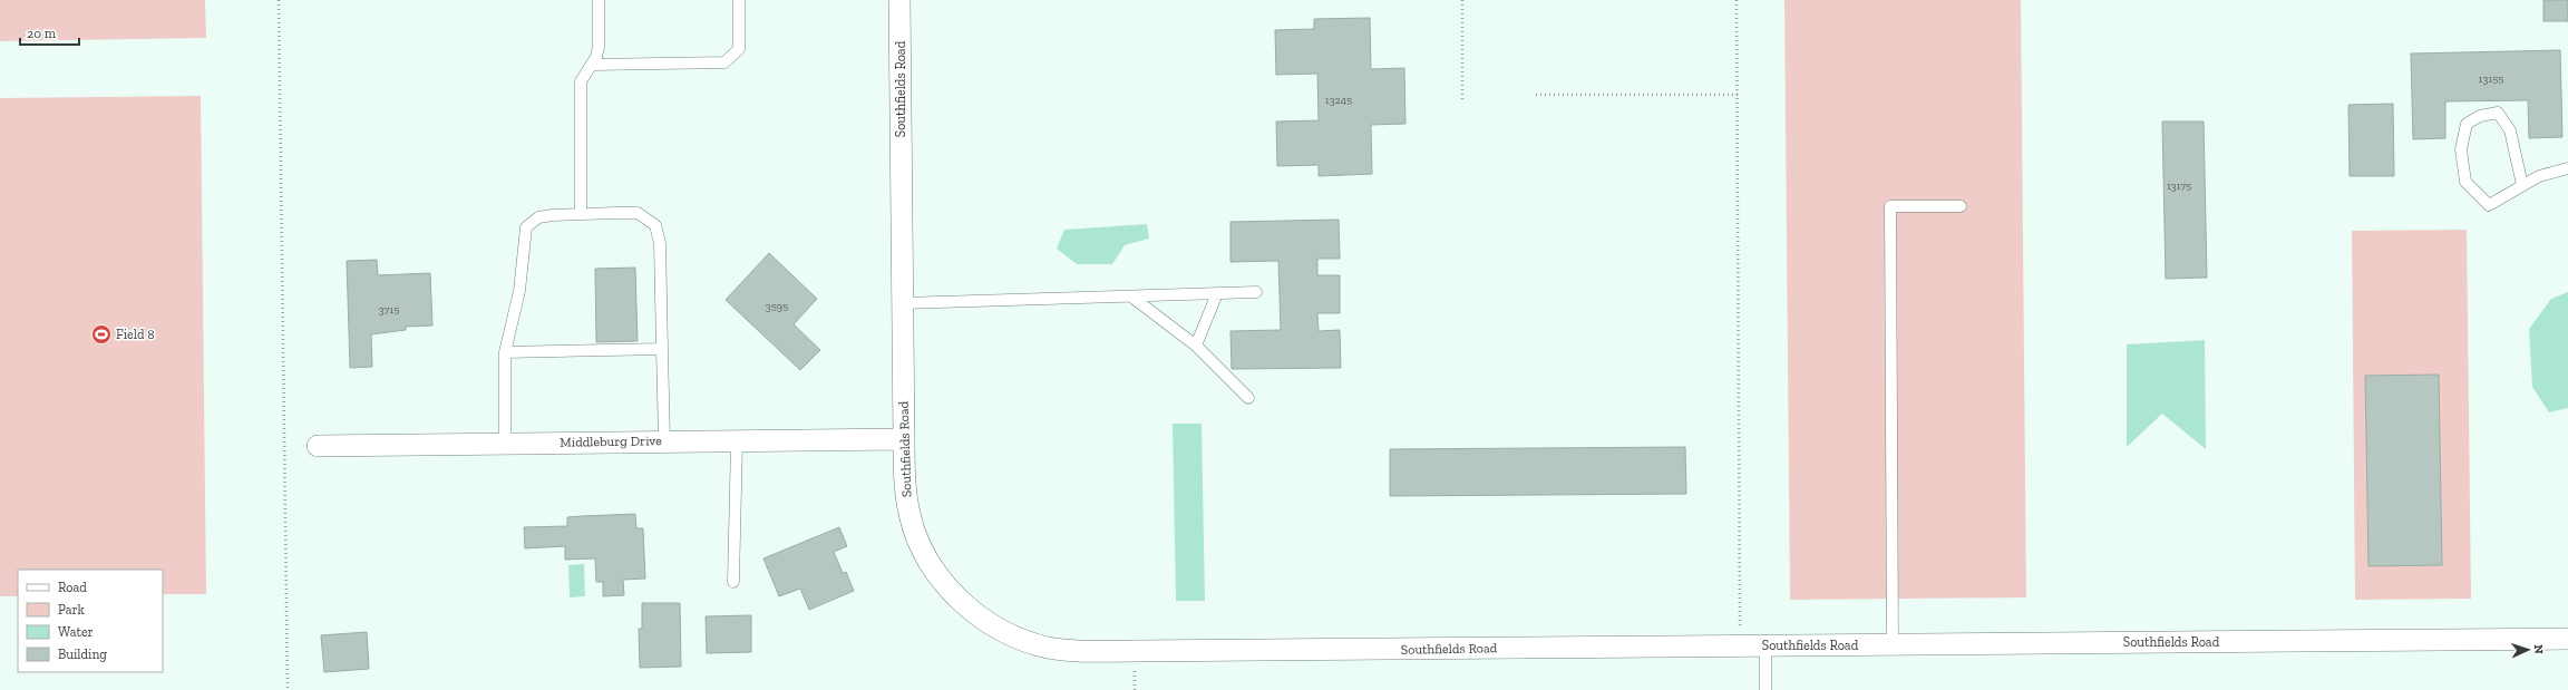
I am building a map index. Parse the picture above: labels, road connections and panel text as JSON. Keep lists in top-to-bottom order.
{
  "streets": {
    "street": ["Southfields Road", "Middleburg Drive"]
  },
  "crossings": [
    ["Southfields Road", "Middleburg Drive"]
  ],
  "places": {
    "sports": ["Field 8"]
  },
  "house_numbers": [
    "13155",
    "13245",
    "13175",
    "3595",
    "3715"
  ],
  "legend": [
    "Road",
    "Park",
    "Water",
    "Building"
  ],
  "scale_bar": "20 m",
  "north": "right"
}
